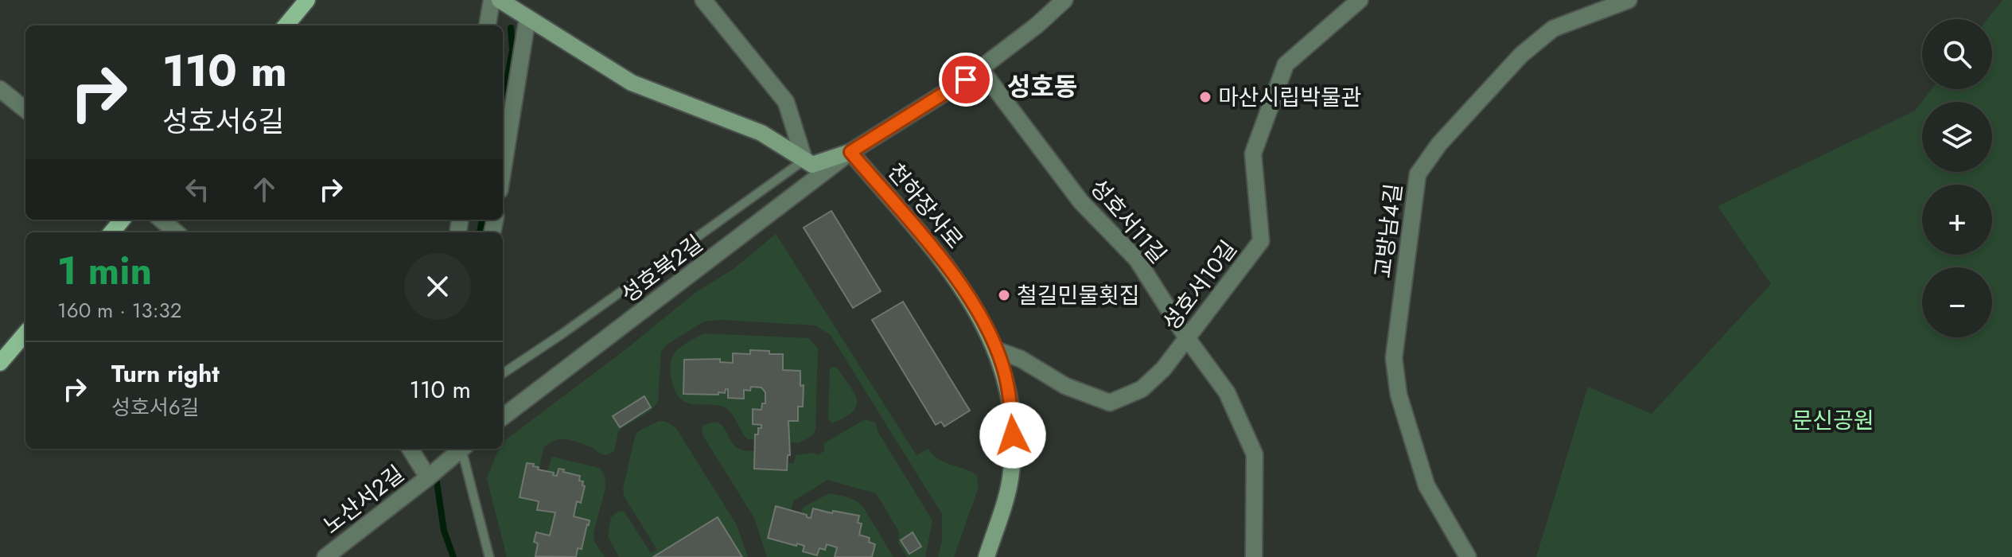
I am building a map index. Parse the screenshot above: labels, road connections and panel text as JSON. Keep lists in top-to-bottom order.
{
  "streets": {
    "main road": ["천하장사로"],
    "street": [
      "성호서11길",
      "교방남4길",
      "성호북2길",
      "성호서10길",
      "노산서2길"
    ]
  },
  "crossings": [
    ["천하장사로", "성호북2길"],
    ["천하장사로", "성호서10길"],
    ["성호서11길", "성호북2길"],
    ["성호서11길", "성호서10길"]
  ],
  "districts": ["성호동"],
  "parks": ["문신공원"],
  "places": ["마산시립박물관", "철길민물횟집"],
  "page": {
    "map_buttons": ["+", "−"],
    "turn": ["110 m", "성호서6길"],
    "heading": ["1 min", "160 m · 13:32"],
    "list": [
      {
        "name": "Turn right",
        "note": "성호서6길",
        "value": "110 m"
      }
    ]
  }
}
